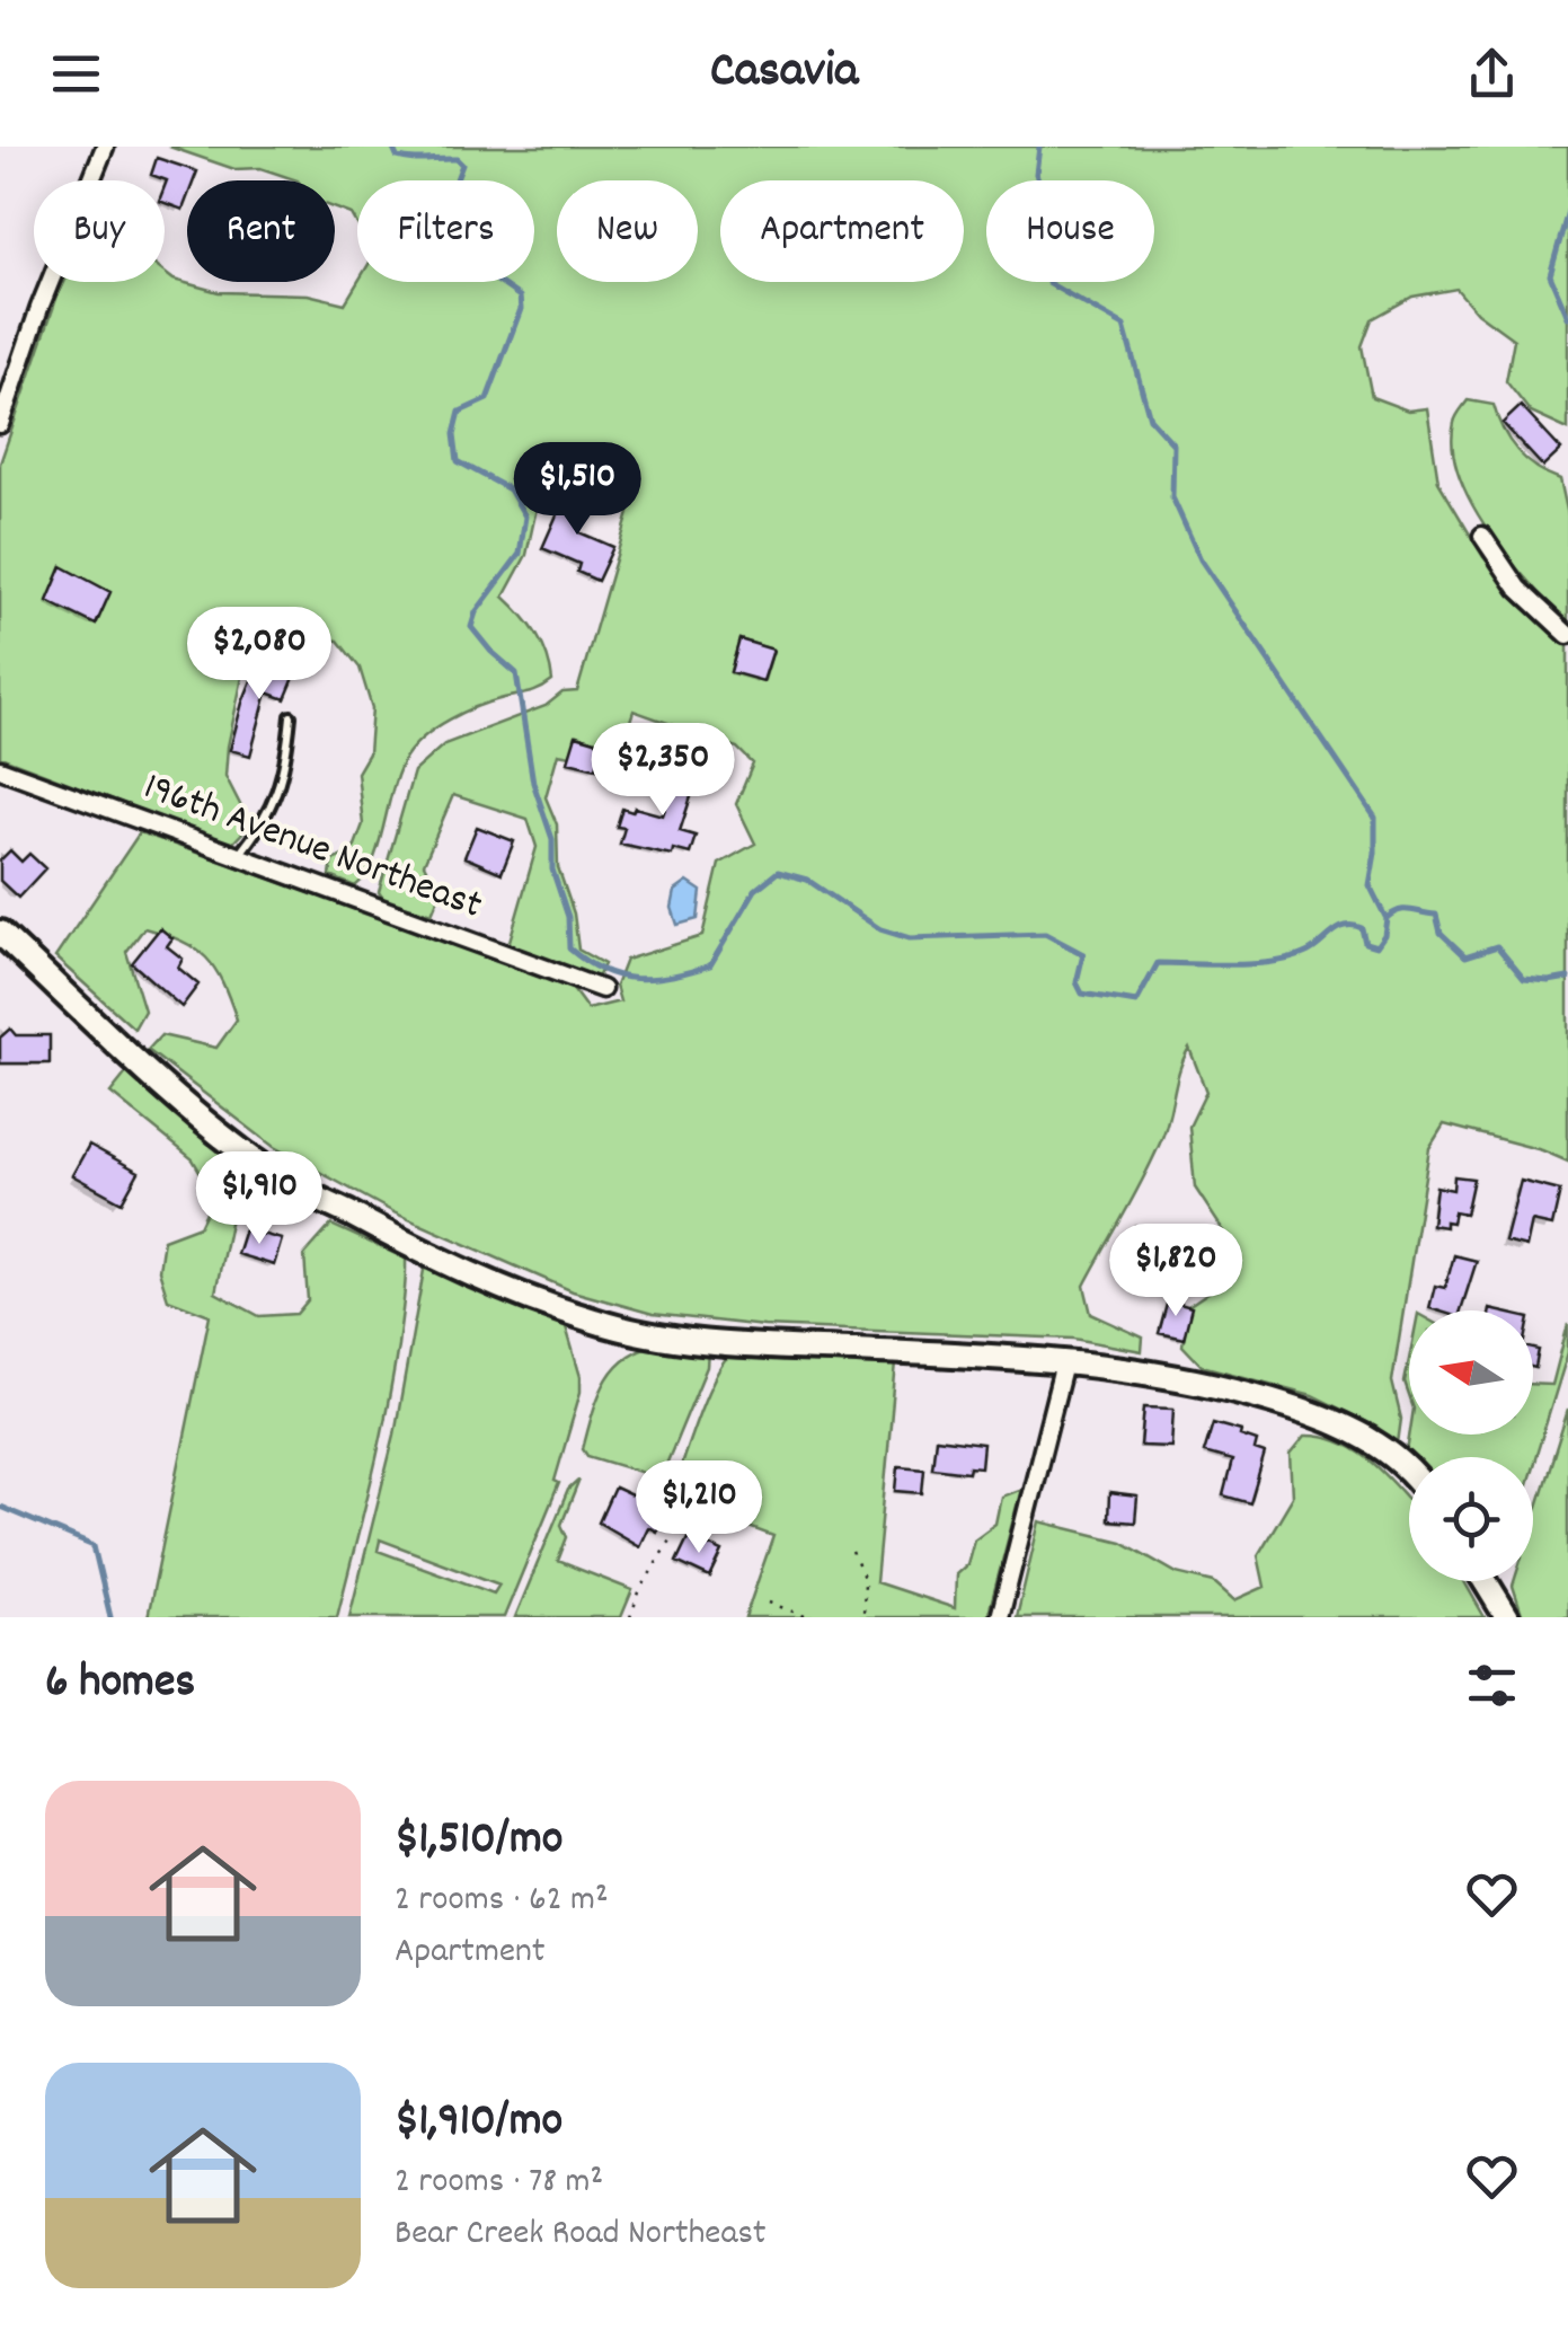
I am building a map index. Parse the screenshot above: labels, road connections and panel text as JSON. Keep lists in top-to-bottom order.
{
  "streets": {
    "street": ["196th Avenue Northeast"]
  },
  "north": "left",
  "page": {
    "header": "Casavia",
    "chip": [
      "Buy",
      "Rent",
      "Filters",
      "New",
      "Apartment",
      "House"
    ],
    "price": [
      "$1,510",
      "$2,080",
      "$2,350",
      "$1,910",
      "$1,820",
      "$1,210"
    ],
    "heading": "6 homes",
    "list": [
      {
        "name": "$1,510/mo",
        "note": "2 rooms · 62 m² · Apartment"
      },
      {
        "name": "$1,910/mo",
        "note": "2 rooms · 78 m² · Bear Creek Road Northeast"
      }
    ]
  }
}
